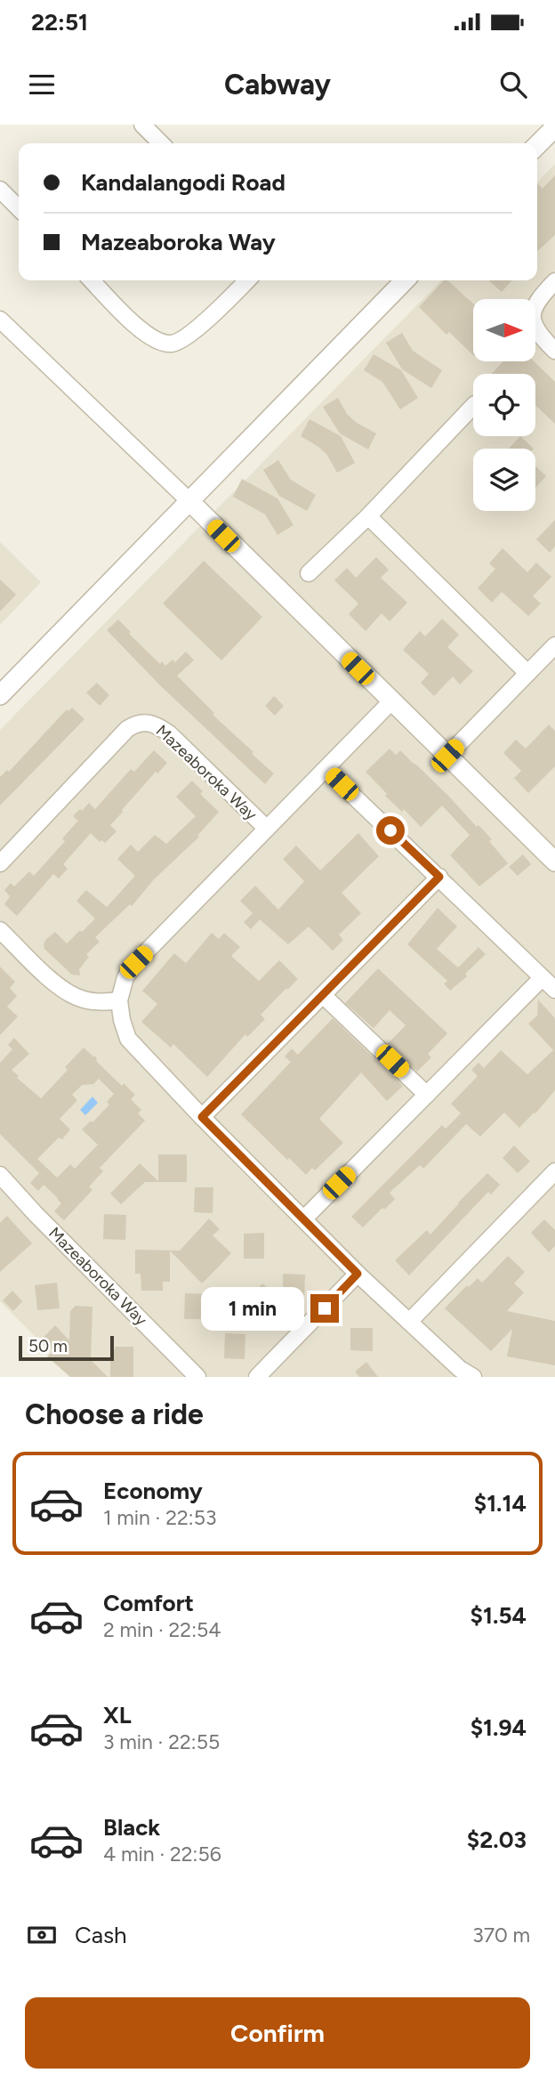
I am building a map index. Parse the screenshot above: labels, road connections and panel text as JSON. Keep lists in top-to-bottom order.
{
  "streets": {
    "street": ["Mazeaboroka Way"]
  },
  "scale_bar": "50 m",
  "north": "right",
  "page": {
    "status": "22:51",
    "header": "Cabway",
    "banner": ["Kandalangodi Road", "Mazeaboroka Way"],
    "bubble": "1 min",
    "scale": "50 m",
    "heading": "Choose a ride",
    "list": [
      {
        "name": "Economy",
        "note": "1 min · 22:53",
        "value": "$1.14"
      },
      {
        "name": "Comfort",
        "note": "2 min · 22:54",
        "value": "$1.54"
      },
      {
        "name": "XL",
        "note": "3 min · 22:55",
        "value": "$1.94"
      },
      {
        "name": "Black",
        "note": "4 min · 22:56",
        "value": "$2.03"
      }
    ],
    "pay": ["Cash", "370 m"],
    "buttons": "Confirm"
  }
}
